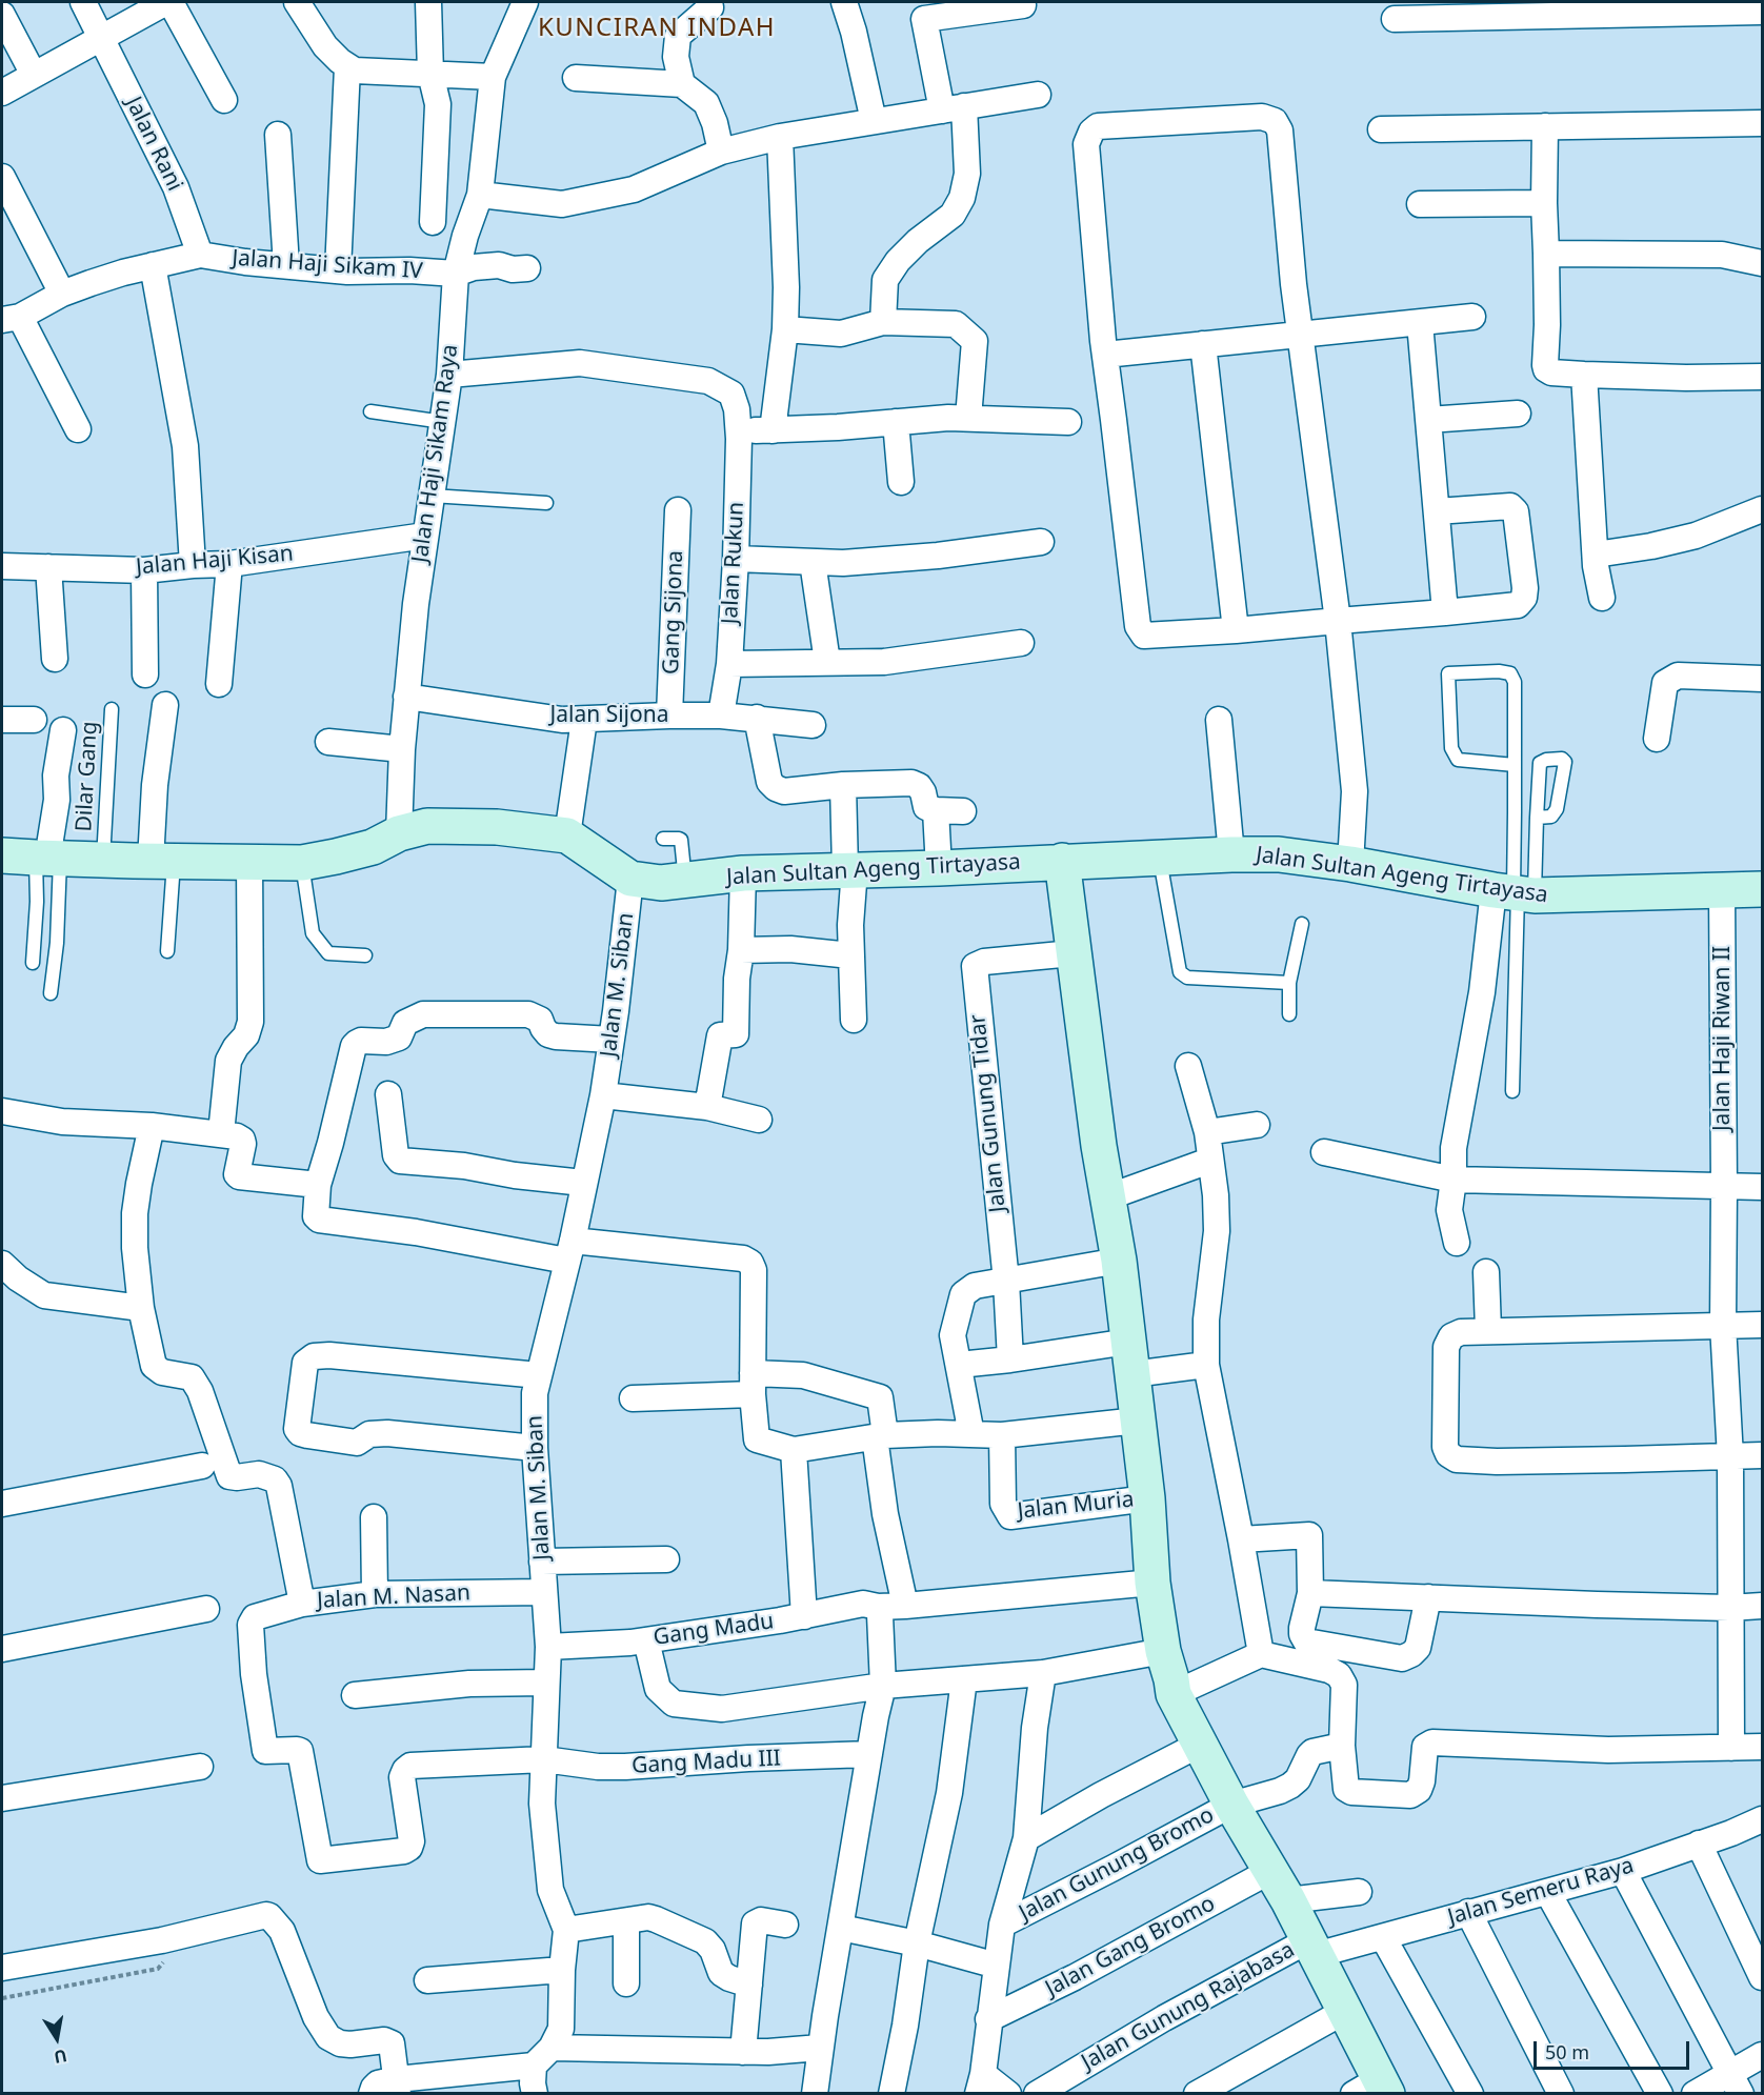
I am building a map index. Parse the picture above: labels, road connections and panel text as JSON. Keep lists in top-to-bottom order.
{
  "streets": {
    "main road": ["Jalan Sultan Ageng Tirtayasa"],
    "street": [
      "Jalan Rani",
      "Jalan Haji Sikam IV",
      "Jalan Haji Sikam Raya",
      "Jalan Haji Kisan",
      "Jalan Rukun",
      "Gang Sijona",
      "Jalan Sijona",
      "Jalan M. Siban",
      "Jalan Haji Riwan II",
      "Jalan Gunung Tidar",
      "Jalan Muria",
      "Jalan M. Nasan",
      "Gang Madu",
      "Gang Madu III",
      "Jalan Gunung Bromo",
      "Jalan Semeru Raya",
      "Jalan Gang Bromo",
      "Jalan Gunung Rajabasa"
    ],
    "lane": ["Dilar Gang"]
  },
  "crossings": [
    ["Jalan Rani", "Jalan Haji Sikam IV"],
    ["Jalan Haji Sikam IV", "Jalan Haji Sikam Raya"],
    ["Jalan Haji Sikam Raya", "Jalan Haji Kisan"],
    ["Jalan Haji Sikam Raya", "Jalan Sijona"],
    ["Jalan Haji Sikam Raya", "Jalan Sultan Ageng Tirtayasa"],
    ["Jalan Rukun", "Jalan Sijona"],
    ["Gang Sijona", "Jalan Sijona"],
    ["Dilar Gang", "Jalan Sultan Ageng Tirtayasa"],
    ["Jalan Sultan Ageng Tirtayasa", "Jalan M. Siban"],
    ["Jalan Sultan Ageng Tirtayasa", "Jalan Haji Riwan II"],
    ["Jalan M. Siban", "Jalan M. Nasan"],
    ["Jalan M. Siban", "Gang Madu"],
    ["Jalan M. Siban", "Gang Madu III"],
    ["Jalan M. Nasan", "Gang Madu III"],
    ["Jalan Semeru Raya", "Jalan Gunung Rajabasa"]
  ],
  "districts": ["KUNCIRAN INDAH"],
  "scale_bar": "50 m",
  "north": "bottom"
}
